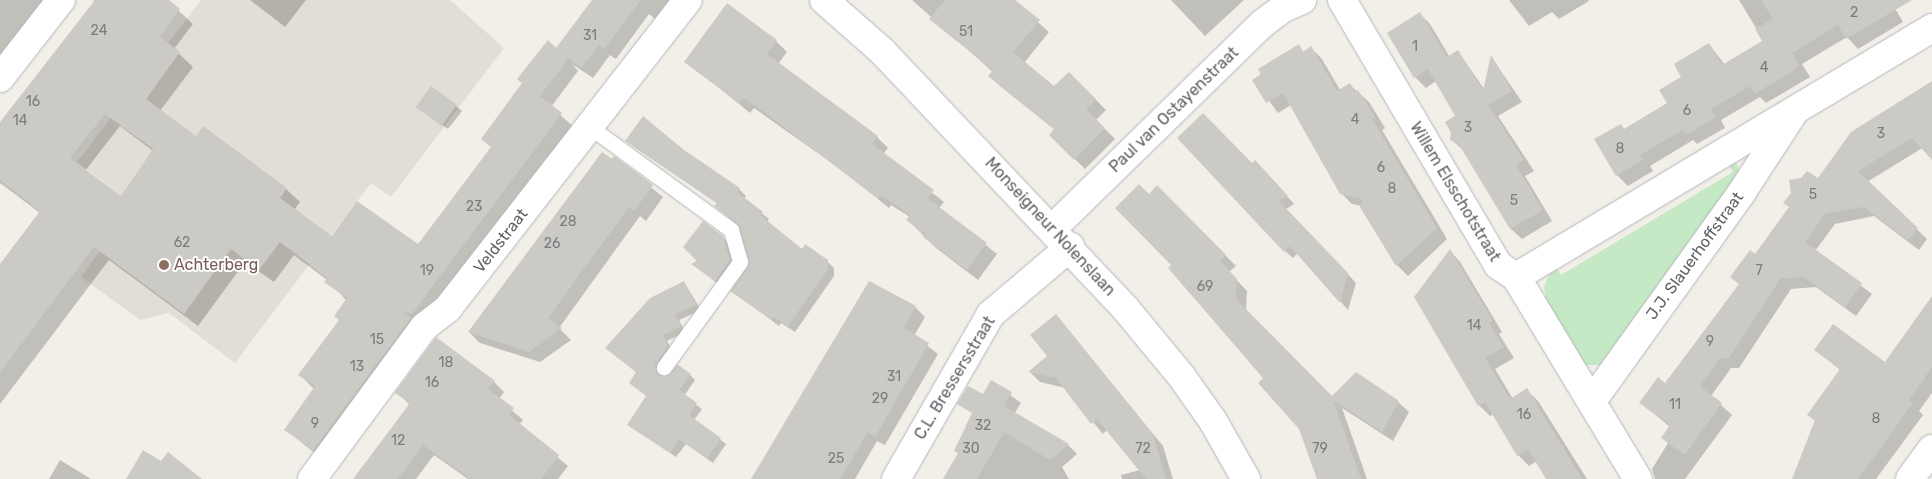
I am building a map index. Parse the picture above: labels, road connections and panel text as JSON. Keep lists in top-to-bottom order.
{
  "streets": {
    "street": [
      "Paul van Ostayenstraat",
      "Willem Elsschotstraat",
      "Monseigneur Nolenslaan",
      "Veldstraat",
      "J.J. Slauerhoffstraat",
      "C.L. Bressersstraat"
    ]
  },
  "crossings": [
    ["Paul van Ostayenstraat", "Monseigneur Nolenslaan"],
    ["Paul van Ostayenstraat", "C.L. Bressersstraat"],
    ["Willem Elsschotstraat", "J.J. Slauerhoffstraat"],
    ["Monseigneur Nolenslaan", "C.L. Bressersstraat"]
  ],
  "places": ["Achterberg"],
  "house_numbers": [
    "2",
    "24",
    "51",
    "31",
    "1",
    "4",
    "16",
    "6",
    "4",
    "14",
    "3",
    "3",
    "8",
    "6",
    "8",
    "5",
    "5",
    "23",
    "28",
    "62",
    "26",
    "19",
    "7",
    "69",
    "14",
    "15",
    "9",
    "18",
    "13",
    "31",
    "16",
    "29",
    "11",
    "16",
    "8",
    "9",
    "32",
    "12",
    "30",
    "72",
    "79",
    "25"
  ]
}
